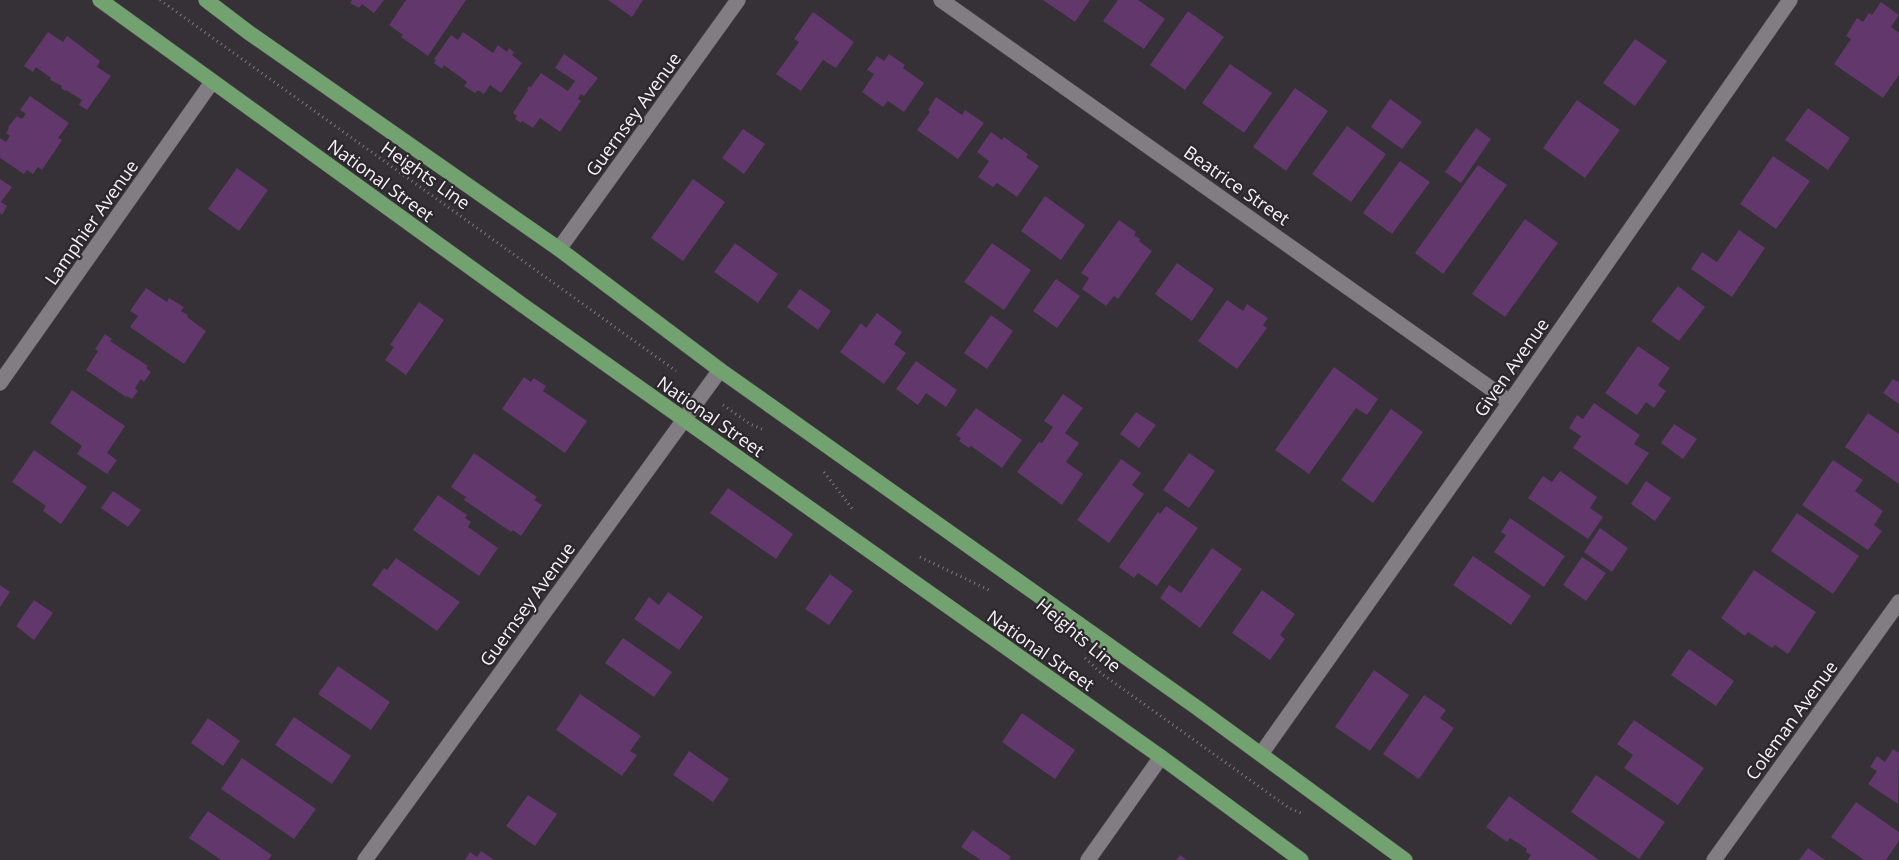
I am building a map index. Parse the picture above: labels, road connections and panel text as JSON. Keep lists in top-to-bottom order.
{
  "streets": {
    "main road": ["National Street"],
    "street": [
      "Guernsey Avenue",
      "Beatrice Street",
      "Lamphier Avenue",
      "Given Avenue",
      "Coleman Avenue"
    ],
    "path": ["Heights Line"]
  },
  "crossings": [
    ["Guernsey Avenue", "National Street"],
    ["National Street", "Lamphier Avenue"],
    ["Beatrice Street", "Given Avenue"]
  ]
}
